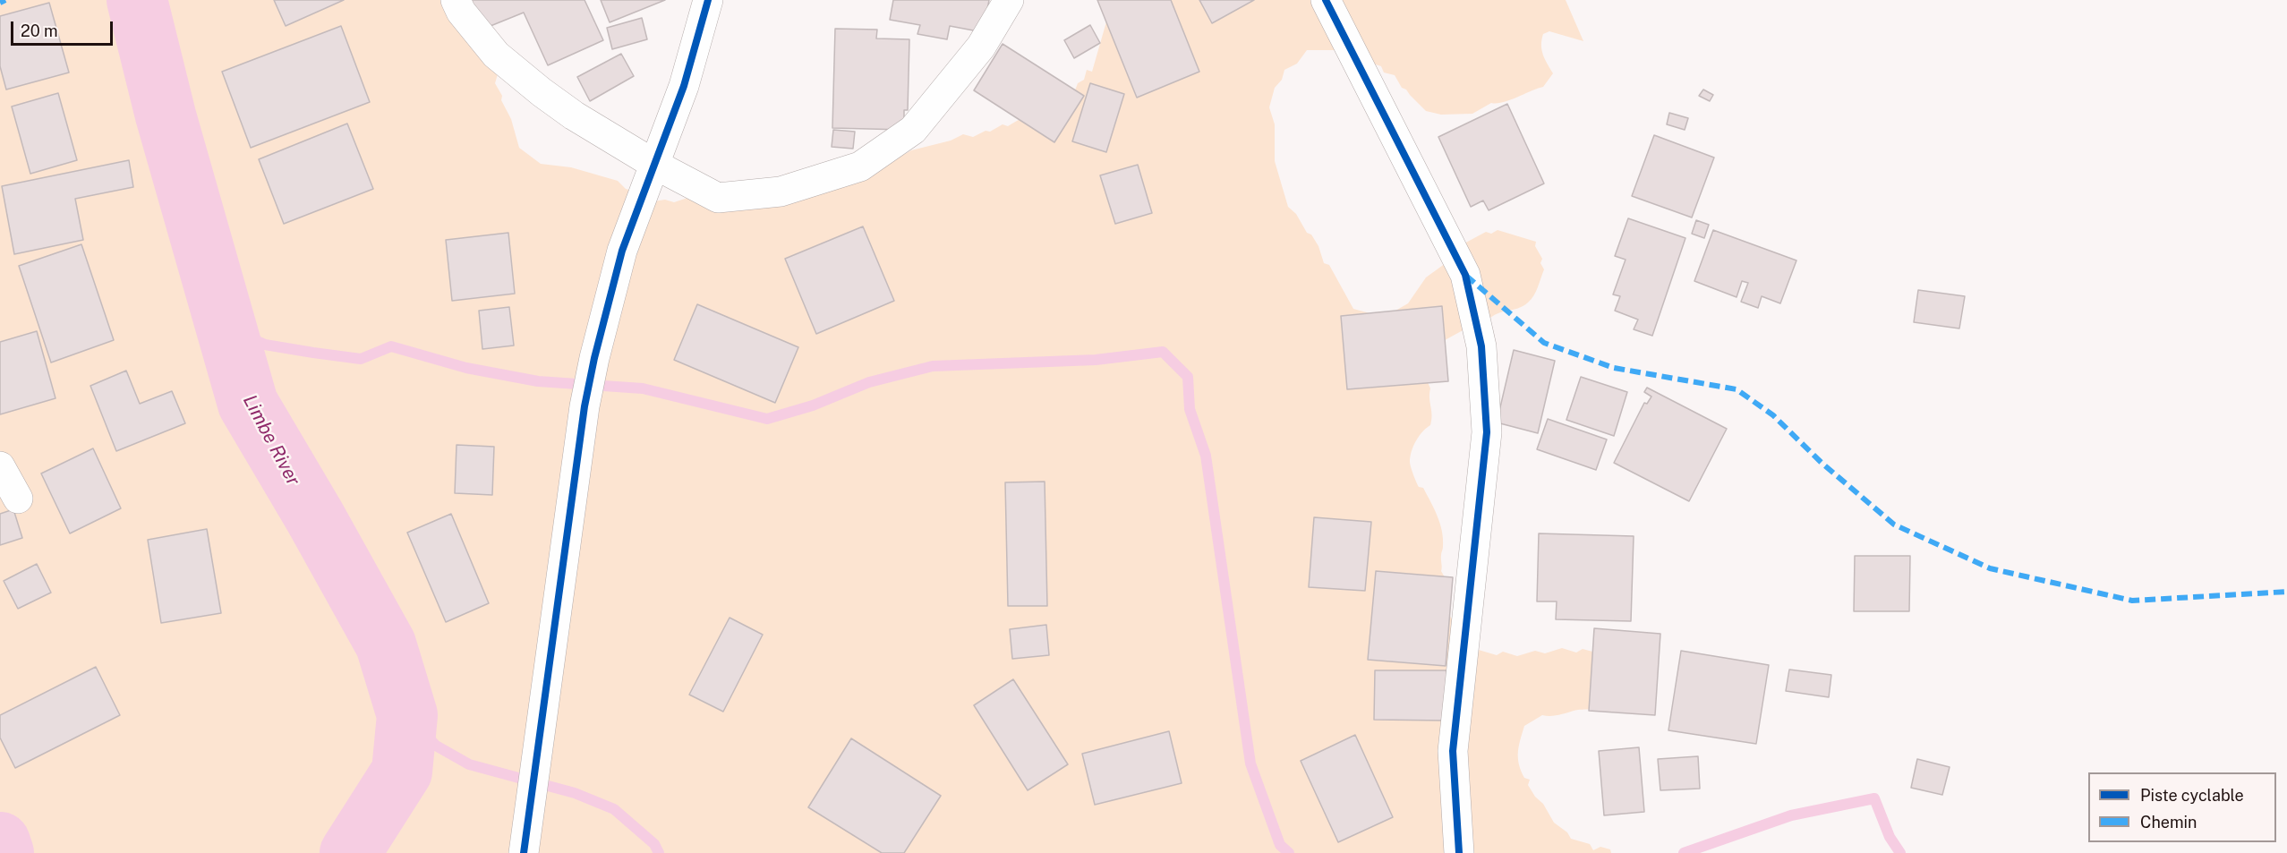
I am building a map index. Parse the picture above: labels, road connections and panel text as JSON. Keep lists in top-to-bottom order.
{
  "water": ["Limbe River"],
  "legend": ["Piste cyclable", "Chemin"],
  "scale_bar": "20 m"
}
